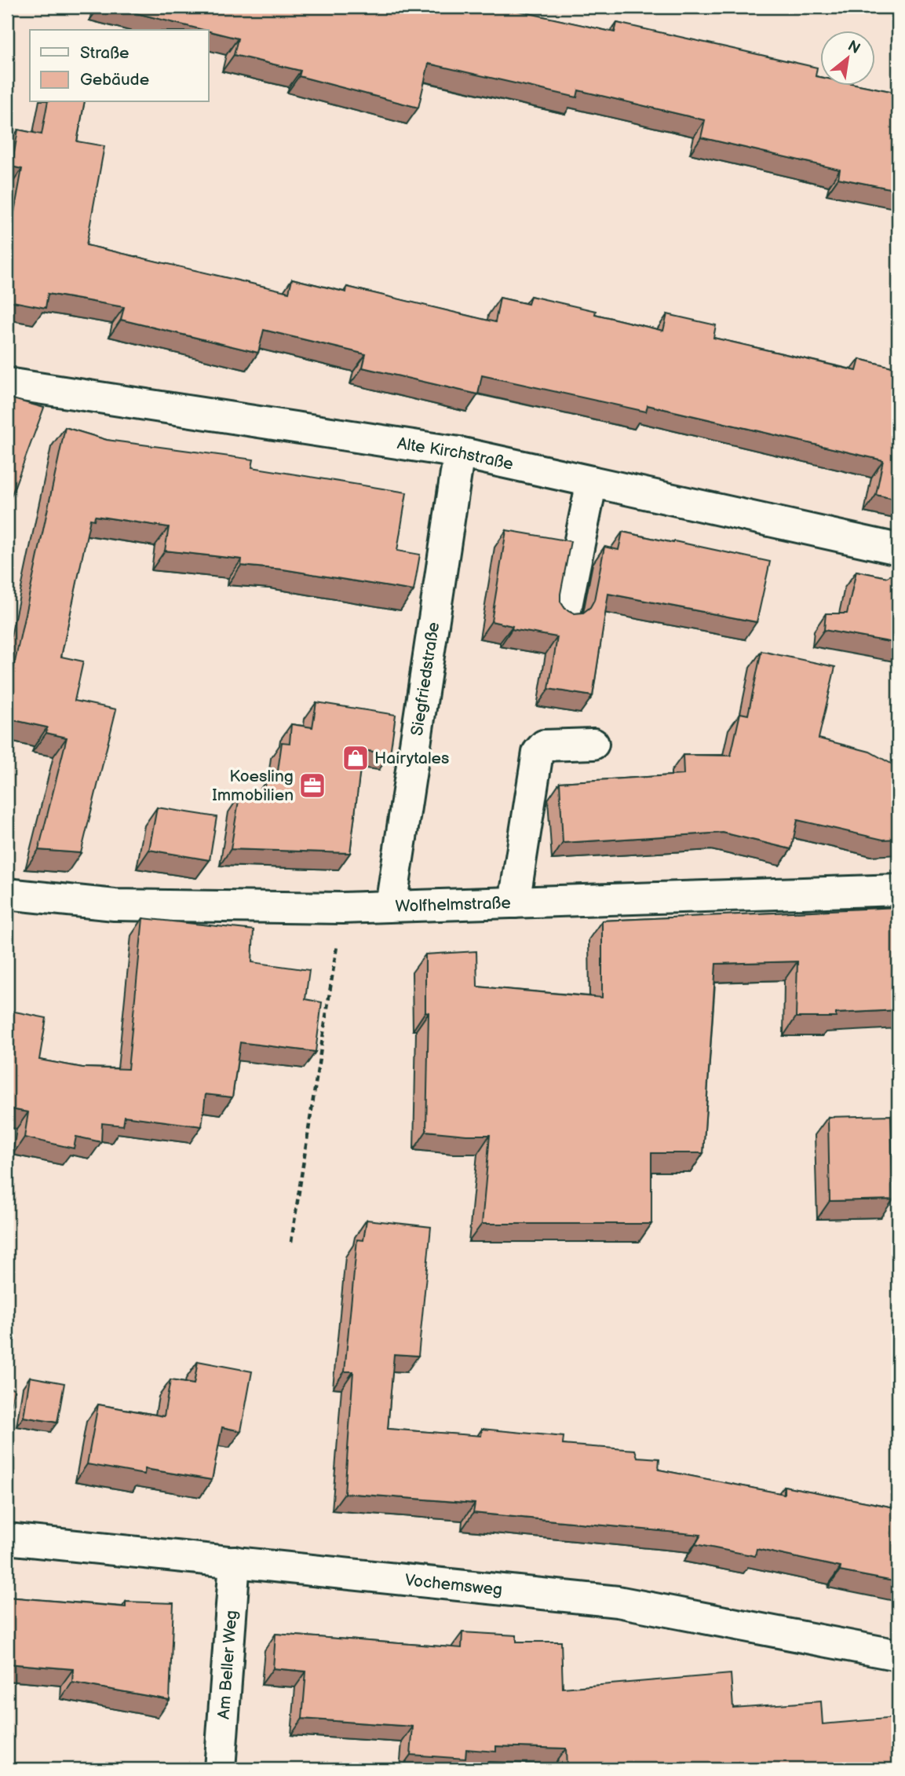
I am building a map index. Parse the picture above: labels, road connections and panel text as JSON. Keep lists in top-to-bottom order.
{
  "streets": {
    "street": [
      "Alte Kirchstraße",
      "Siegfriedstraße",
      "Wolfhelmstraße",
      "Vochemsweg",
      "Am Beller Weg"
    ]
  },
  "crossings": [
    ["Alte Kirchstraße", "Siegfriedstraße"],
    ["Siegfriedstraße", "Wolfhelmstraße"],
    ["Vochemsweg", "Am Beller Weg"]
  ],
  "places": {
    "shop": ["Hairytales"],
    "office": ["Koesling Immobilien"]
  },
  "legend": ["Straße", "Gebäude"],
  "north": "top right"
}
